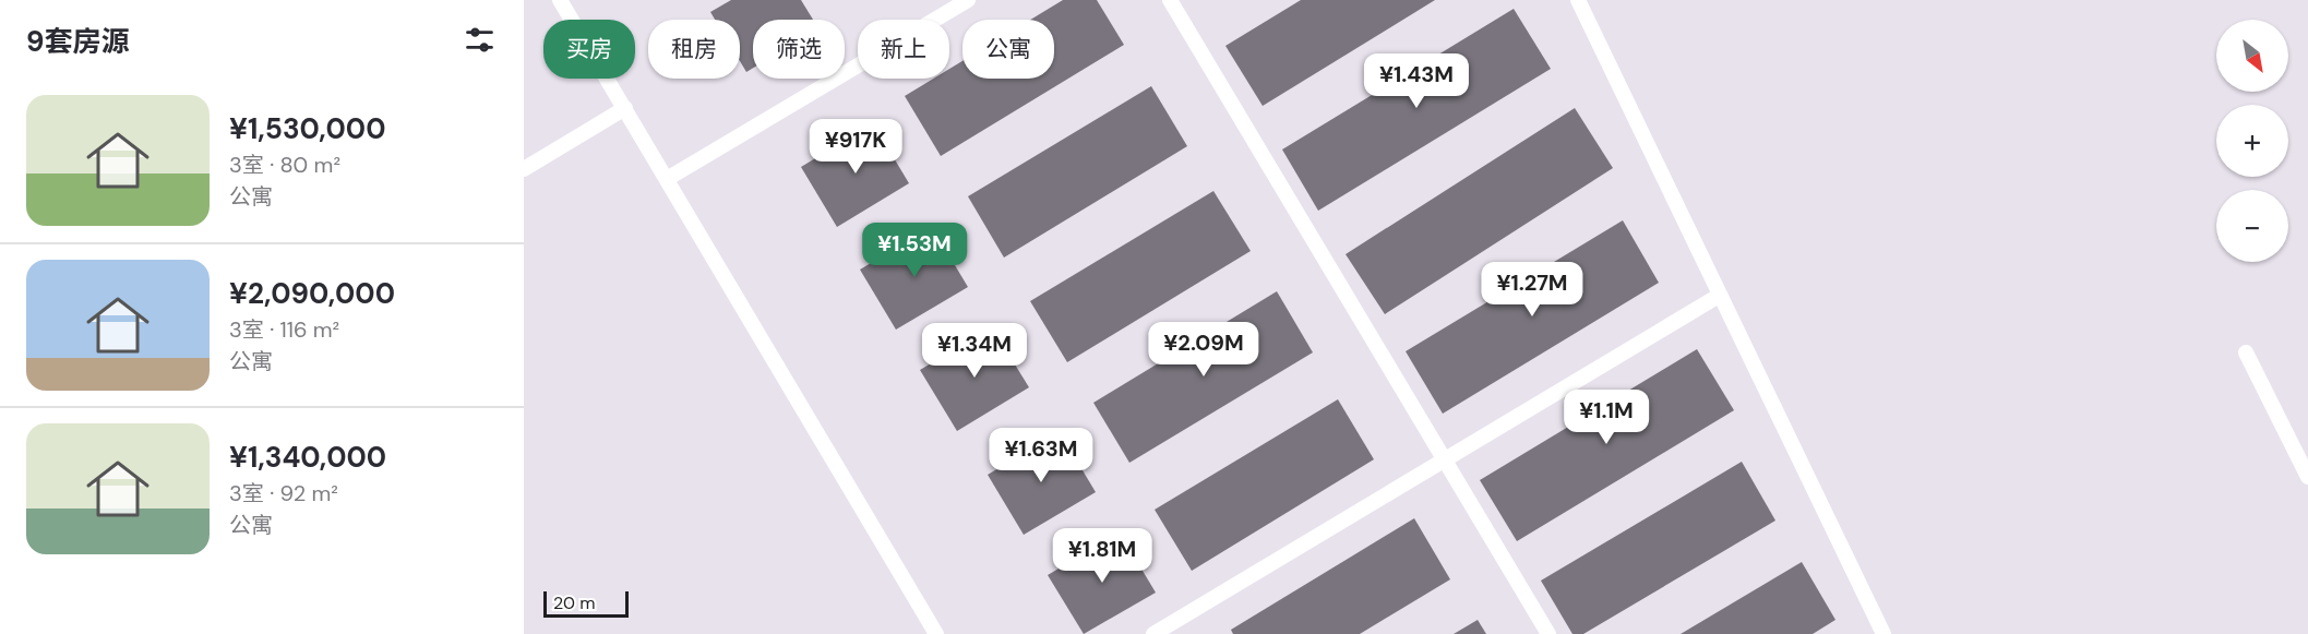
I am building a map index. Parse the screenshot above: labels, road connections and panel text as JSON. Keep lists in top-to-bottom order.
{
  "scale_bar": "20 m",
  "north": "bottom right",
  "page": {
    "heading": "9套房源",
    "map_buttons": ["+", "−"],
    "chip": [
      "买房",
      "租房",
      "筛选",
      "新上",
      "公寓"
    ],
    "price": [
      "¥1.43M",
      "¥917K",
      "¥1.53M",
      "¥1.27M",
      "¥2.09M",
      "¥1.34M",
      "¥1.1M",
      "¥1.63M",
      "¥1.81M"
    ],
    "list": [
      {
        "name": "¥1,530,000",
        "note": "3室 · 80 m² · 公寓"
      },
      {
        "name": "¥2,090,000",
        "note": "3室 · 116 m² · 公寓"
      },
      {
        "name": "¥1,340,000",
        "note": "3室 · 92 m² · 公寓"
      }
    ],
    "scale": "20 m"
  }
}
